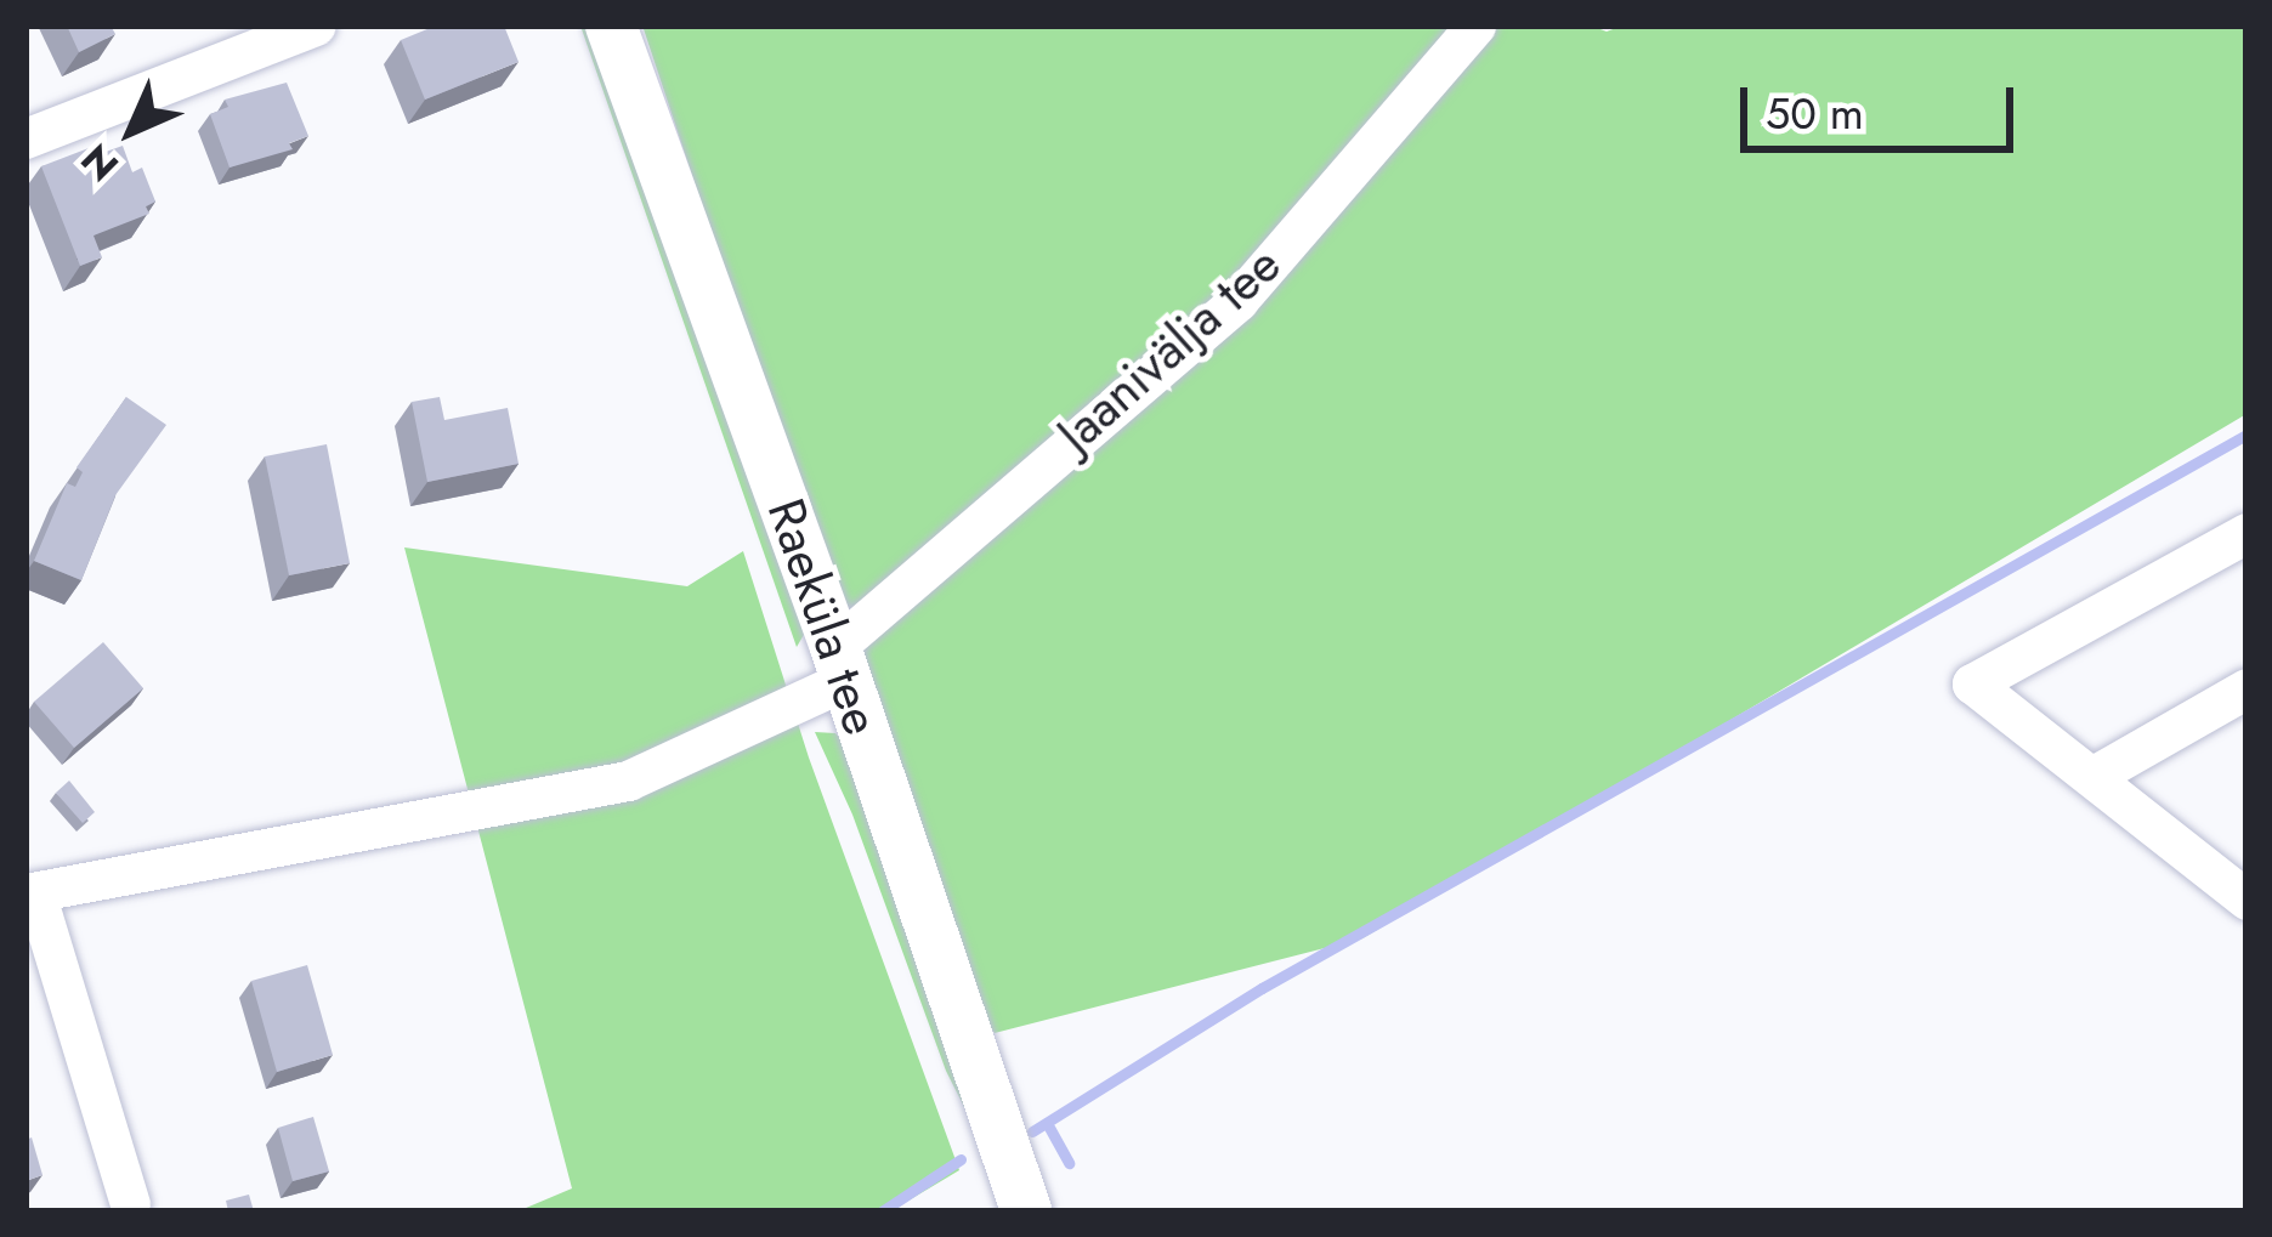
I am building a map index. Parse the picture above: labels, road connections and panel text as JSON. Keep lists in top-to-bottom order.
{
  "streets": {
    "street": ["Jaanivälja tee", "Raeküla tee"]
  },
  "crossings": [
    ["Jaanivälja tee", "Raeküla tee"]
  ],
  "scale_bar": "50 m",
  "north": "bottom left"
}
